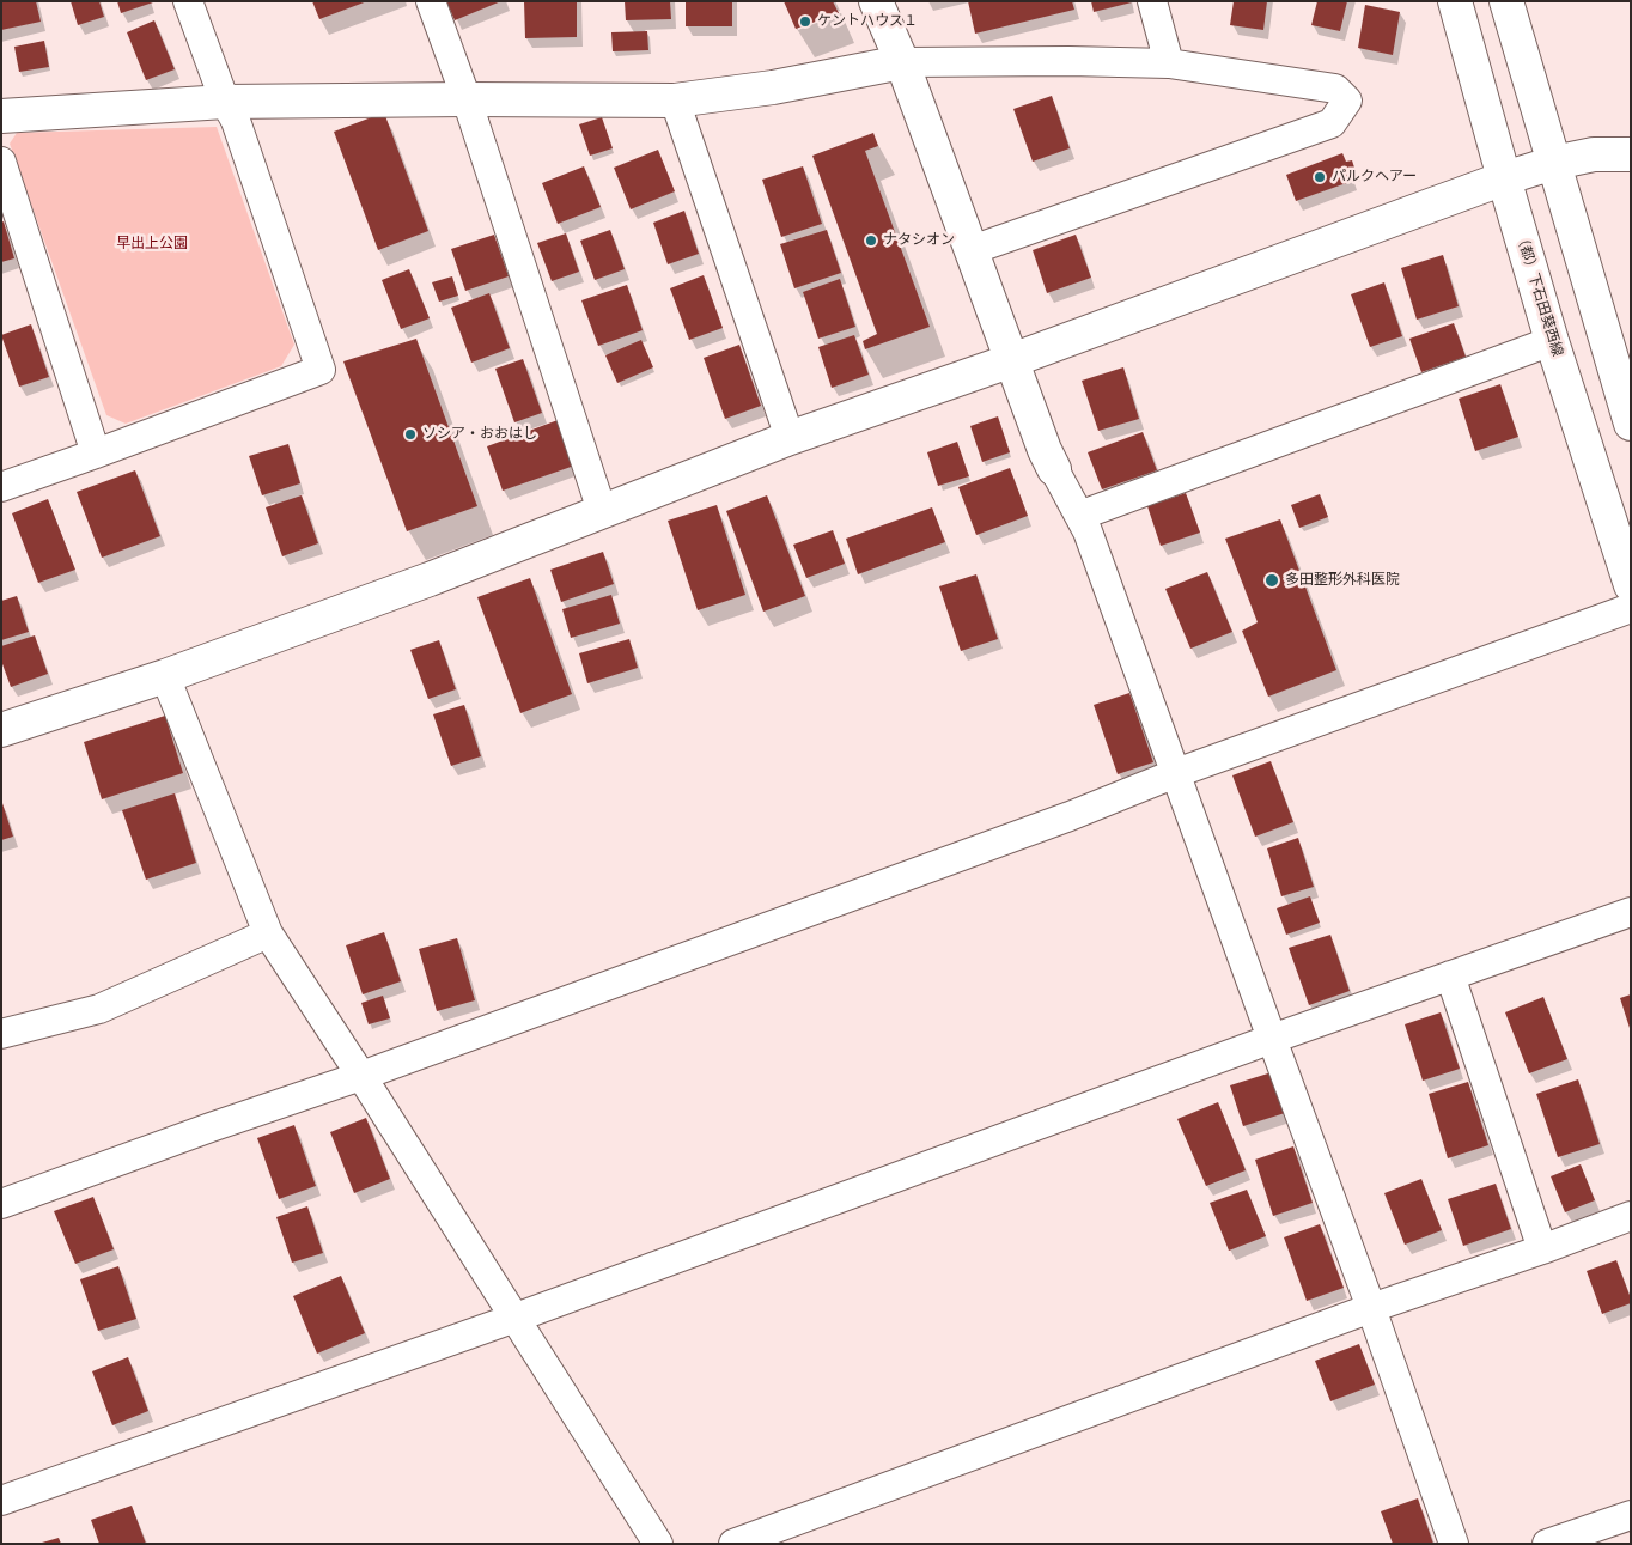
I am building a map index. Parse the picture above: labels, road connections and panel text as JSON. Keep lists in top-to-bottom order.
{
  "streets": {
    "street": ["（都）下石田葵西線"]
  },
  "parks": ["早出上公園"],
  "places": [
    "ケントハウス１",
    "パルクヘアー",
    "ナタシオン",
    "ソシア・おおはし",
    "多田整形外科医院"
  ]
}
